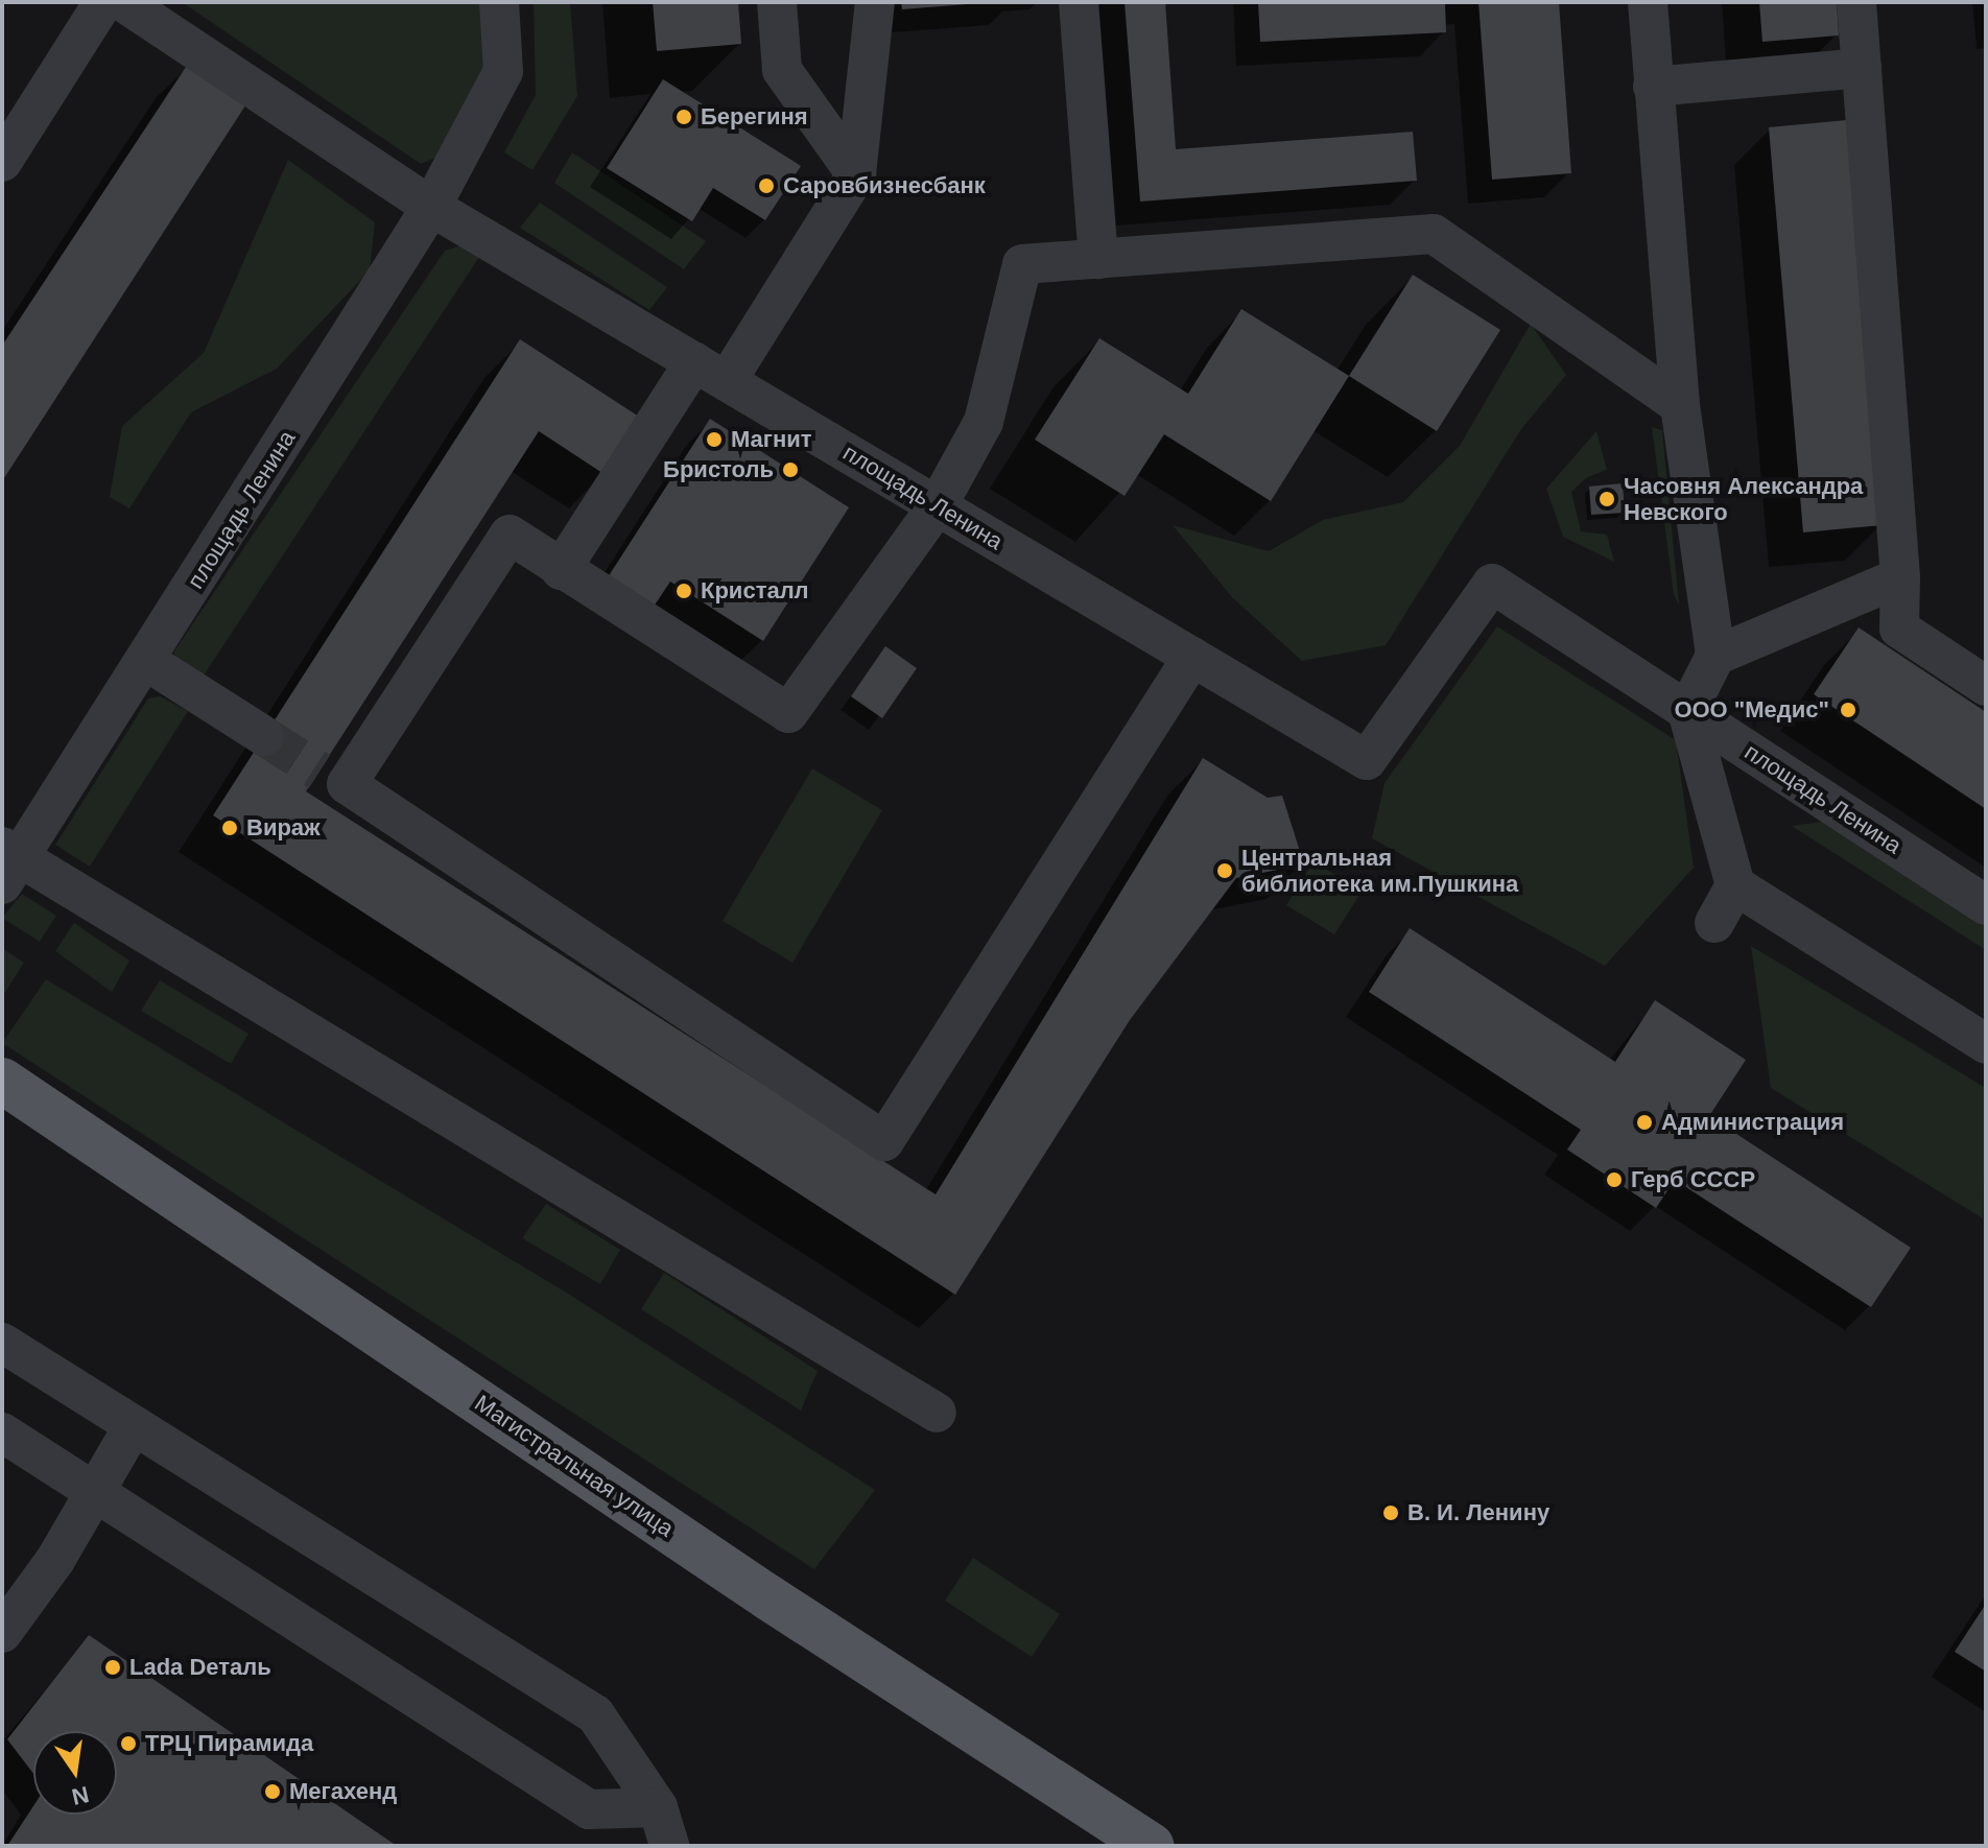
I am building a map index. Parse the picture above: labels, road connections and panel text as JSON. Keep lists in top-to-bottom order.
{
  "streets": {
    "main road": ["Магистральная улица"],
    "street": ["площадь Ленина"]
  },
  "places": [
    "Берегиня",
    "Саровбизнесбанк",
    "Магнит",
    "Бристоль",
    "Часовня Александра Невского",
    "Кристалл",
    "ООО \"Медис\"",
    "Вираж",
    "Центральная библиотека им.Пушкина",
    "Администрация",
    "Герб СССР",
    "В. И. Ленину",
    "Lada Dеталь",
    "ТРЦ Пирамида",
    "Мегахенд"
  ],
  "north": "bottom"
}
